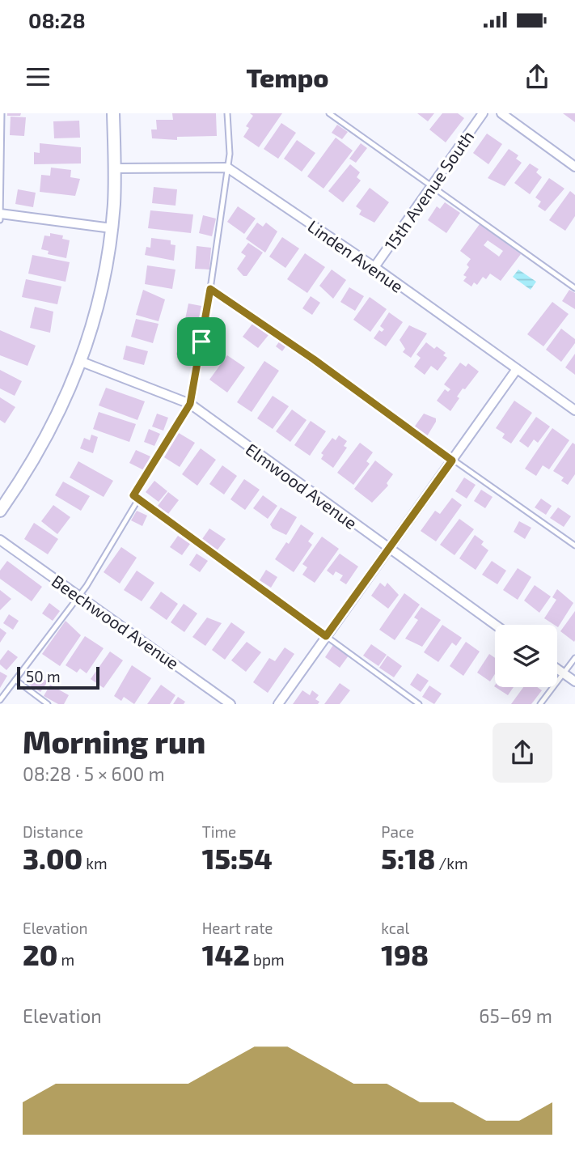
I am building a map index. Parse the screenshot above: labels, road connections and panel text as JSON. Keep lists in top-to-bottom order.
{
  "streets": {
    "street": [
      "15th Avenue South",
      "Linden Avenue",
      "Elmwood Avenue",
      "Beechwood Avenue"
    ]
  },
  "crossings": [
    ["15th Avenue South", "Linden Avenue"]
  ],
  "scale_bar": "50 m",
  "page": {
    "status": "08:28",
    "header": "Tempo",
    "scale": "50 m",
    "heading": ["Morning run", "08:28 · 5 × 600 m"],
    "stats": [
      ["Distance", "3.00 km"],
      ["Time", "15:54"],
      ["Pace", "5:18 /km"],
      ["Elevation", "20 m"],
      ["Heart rate", "142 bpm"],
      ["kcal", "198"]
    ],
    "chart": ["Elevation", "65–69 m"]
  }
}
